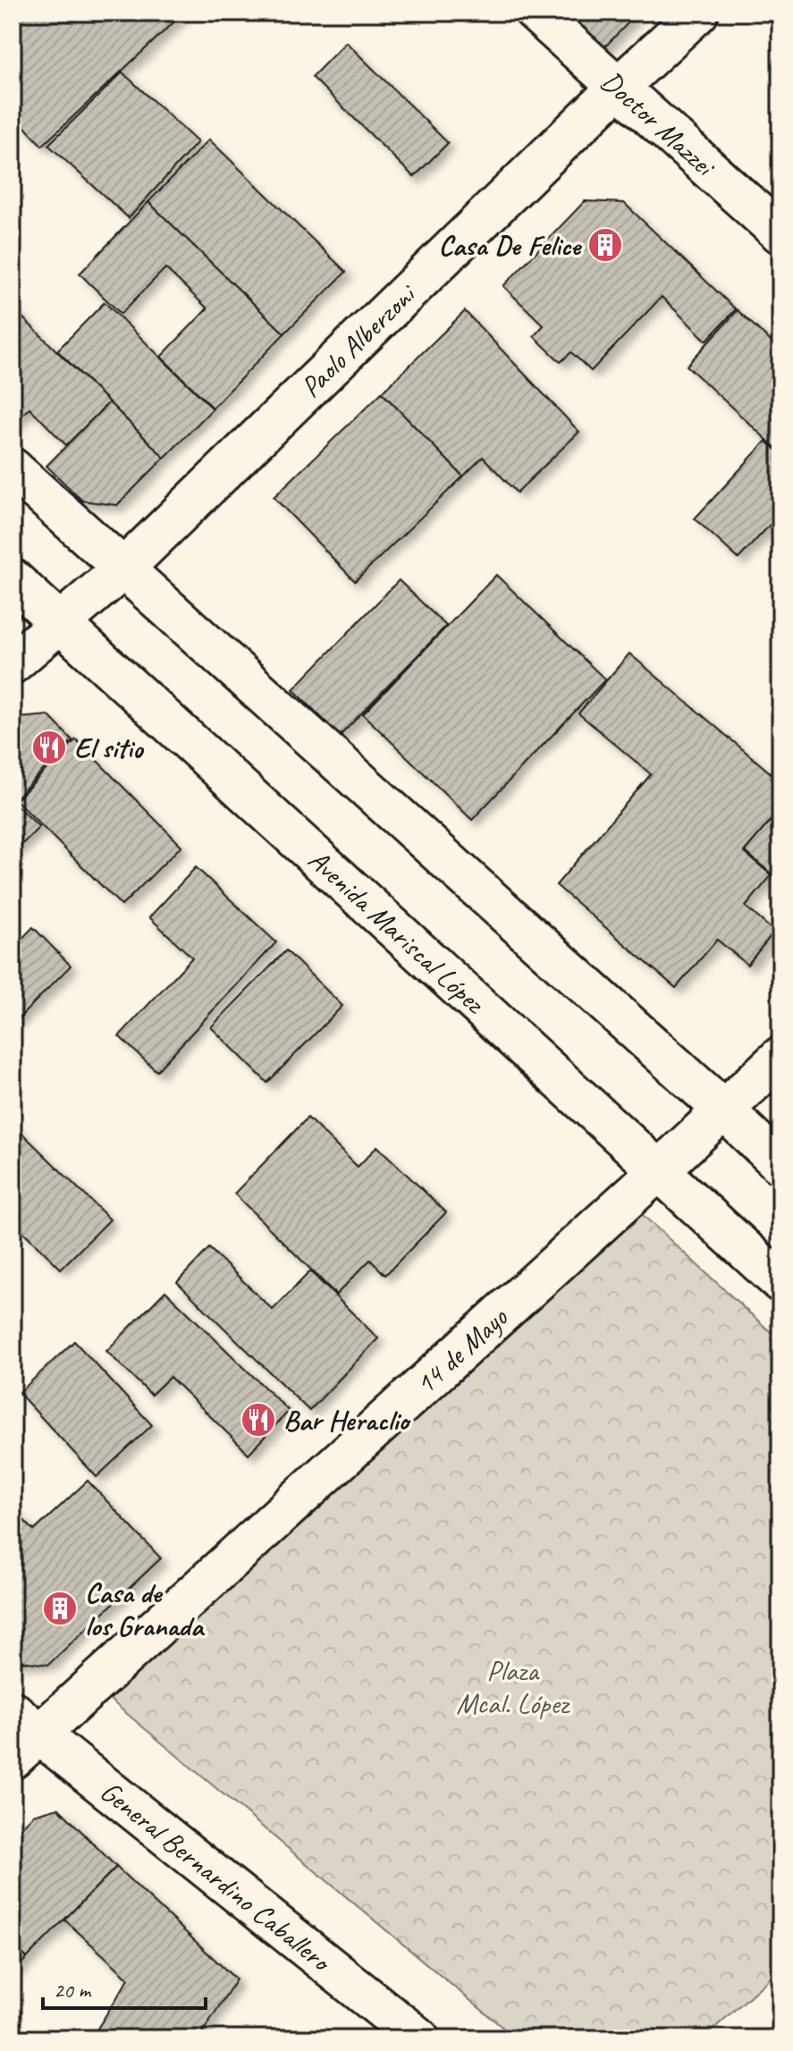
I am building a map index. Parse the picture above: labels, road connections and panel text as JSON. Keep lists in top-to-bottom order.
{
  "streets": {
    "main road": [
      "Doctor Mazzei",
      "Paolo Alberzoni",
      "Avenida Mariscal López",
      "14 de Mayo",
      "General Bernardino Caballero"
    ]
  },
  "crossings": [
    ["Doctor Mazzei", "Paolo Alberzoni"],
    ["Paolo Alberzoni", "Avenida Mariscal López"],
    ["Avenida Mariscal López", "14 de Mayo"],
    ["14 de Mayo", "General Bernardino Caballero"]
  ],
  "parks": ["Plaza Mcal. López"],
  "places": {
    "building": ["Casa De Felice", "Casa de los Granada"],
    "restaurant": ["El sitio", "Bar Heraclio"]
  },
  "scale_bar": "20 m"
}
